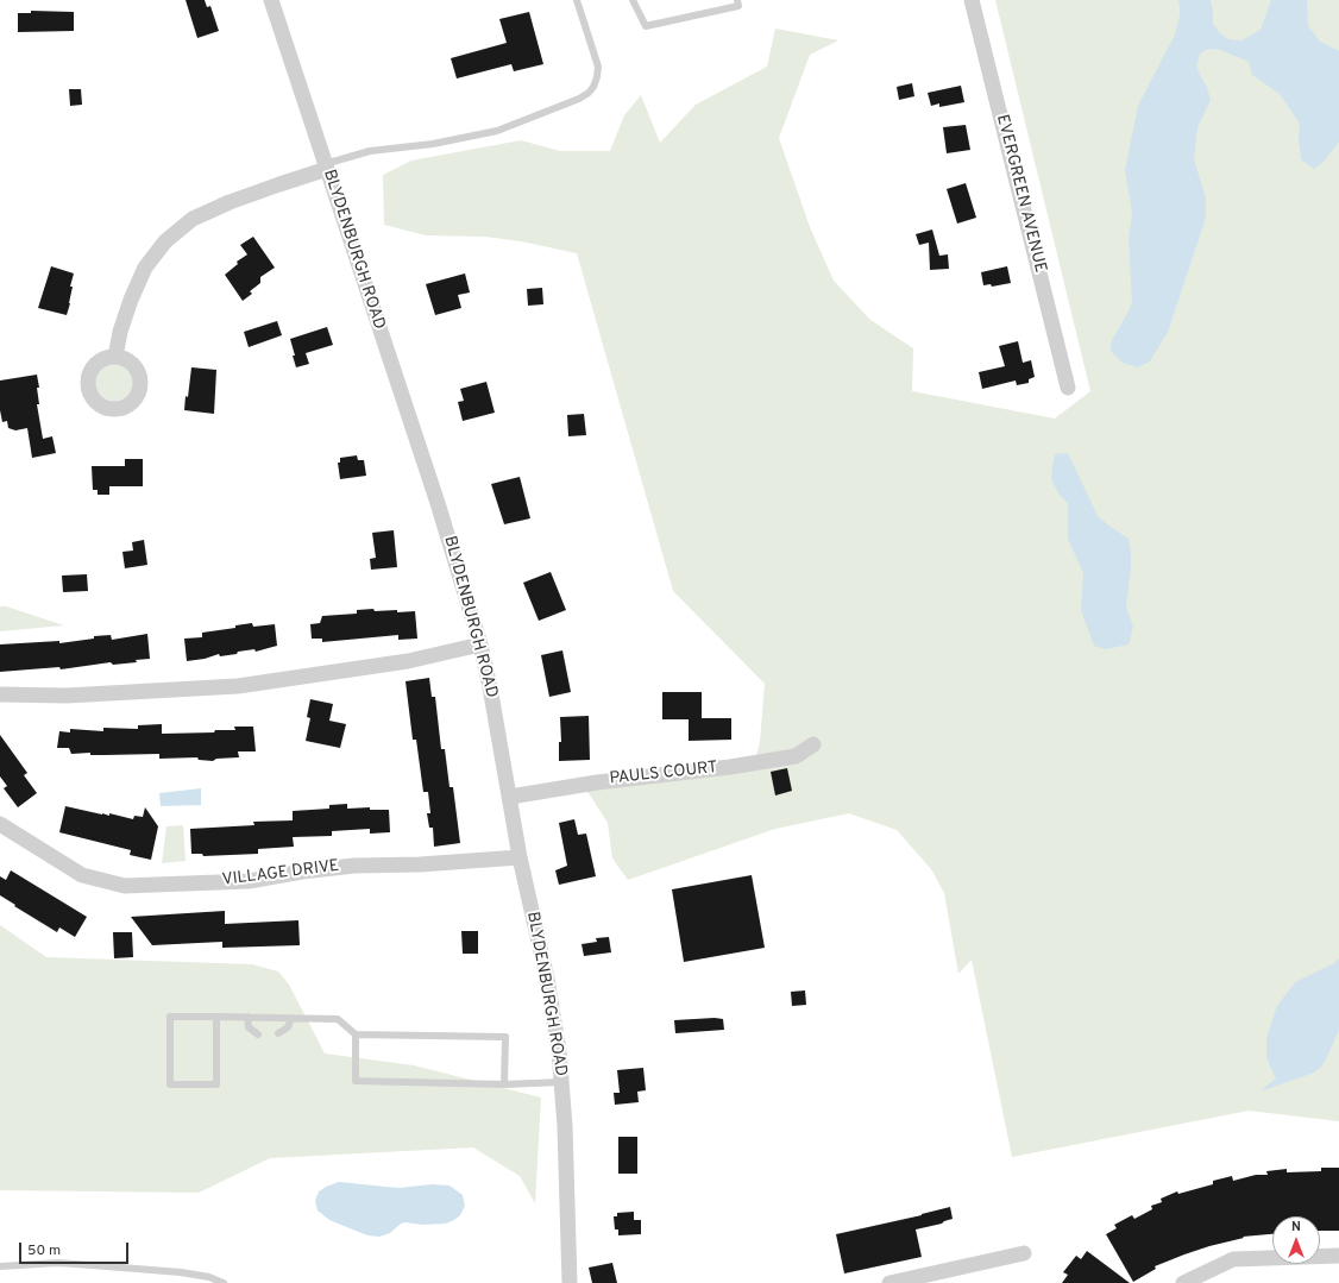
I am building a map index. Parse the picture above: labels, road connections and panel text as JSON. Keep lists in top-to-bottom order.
{
  "streets": {
    "street": [
      "EVERGREEN AVENUE",
      "BLYDENBURGH ROAD",
      "PAULS COURT",
      "VILLAGE DRIVE"
    ]
  },
  "crossings": [
    ["BLYDENBURGH ROAD", "PAULS COURT"],
    ["BLYDENBURGH ROAD", "VILLAGE DRIVE"]
  ],
  "scale_bar": "50 m",
  "north": "top"
}
